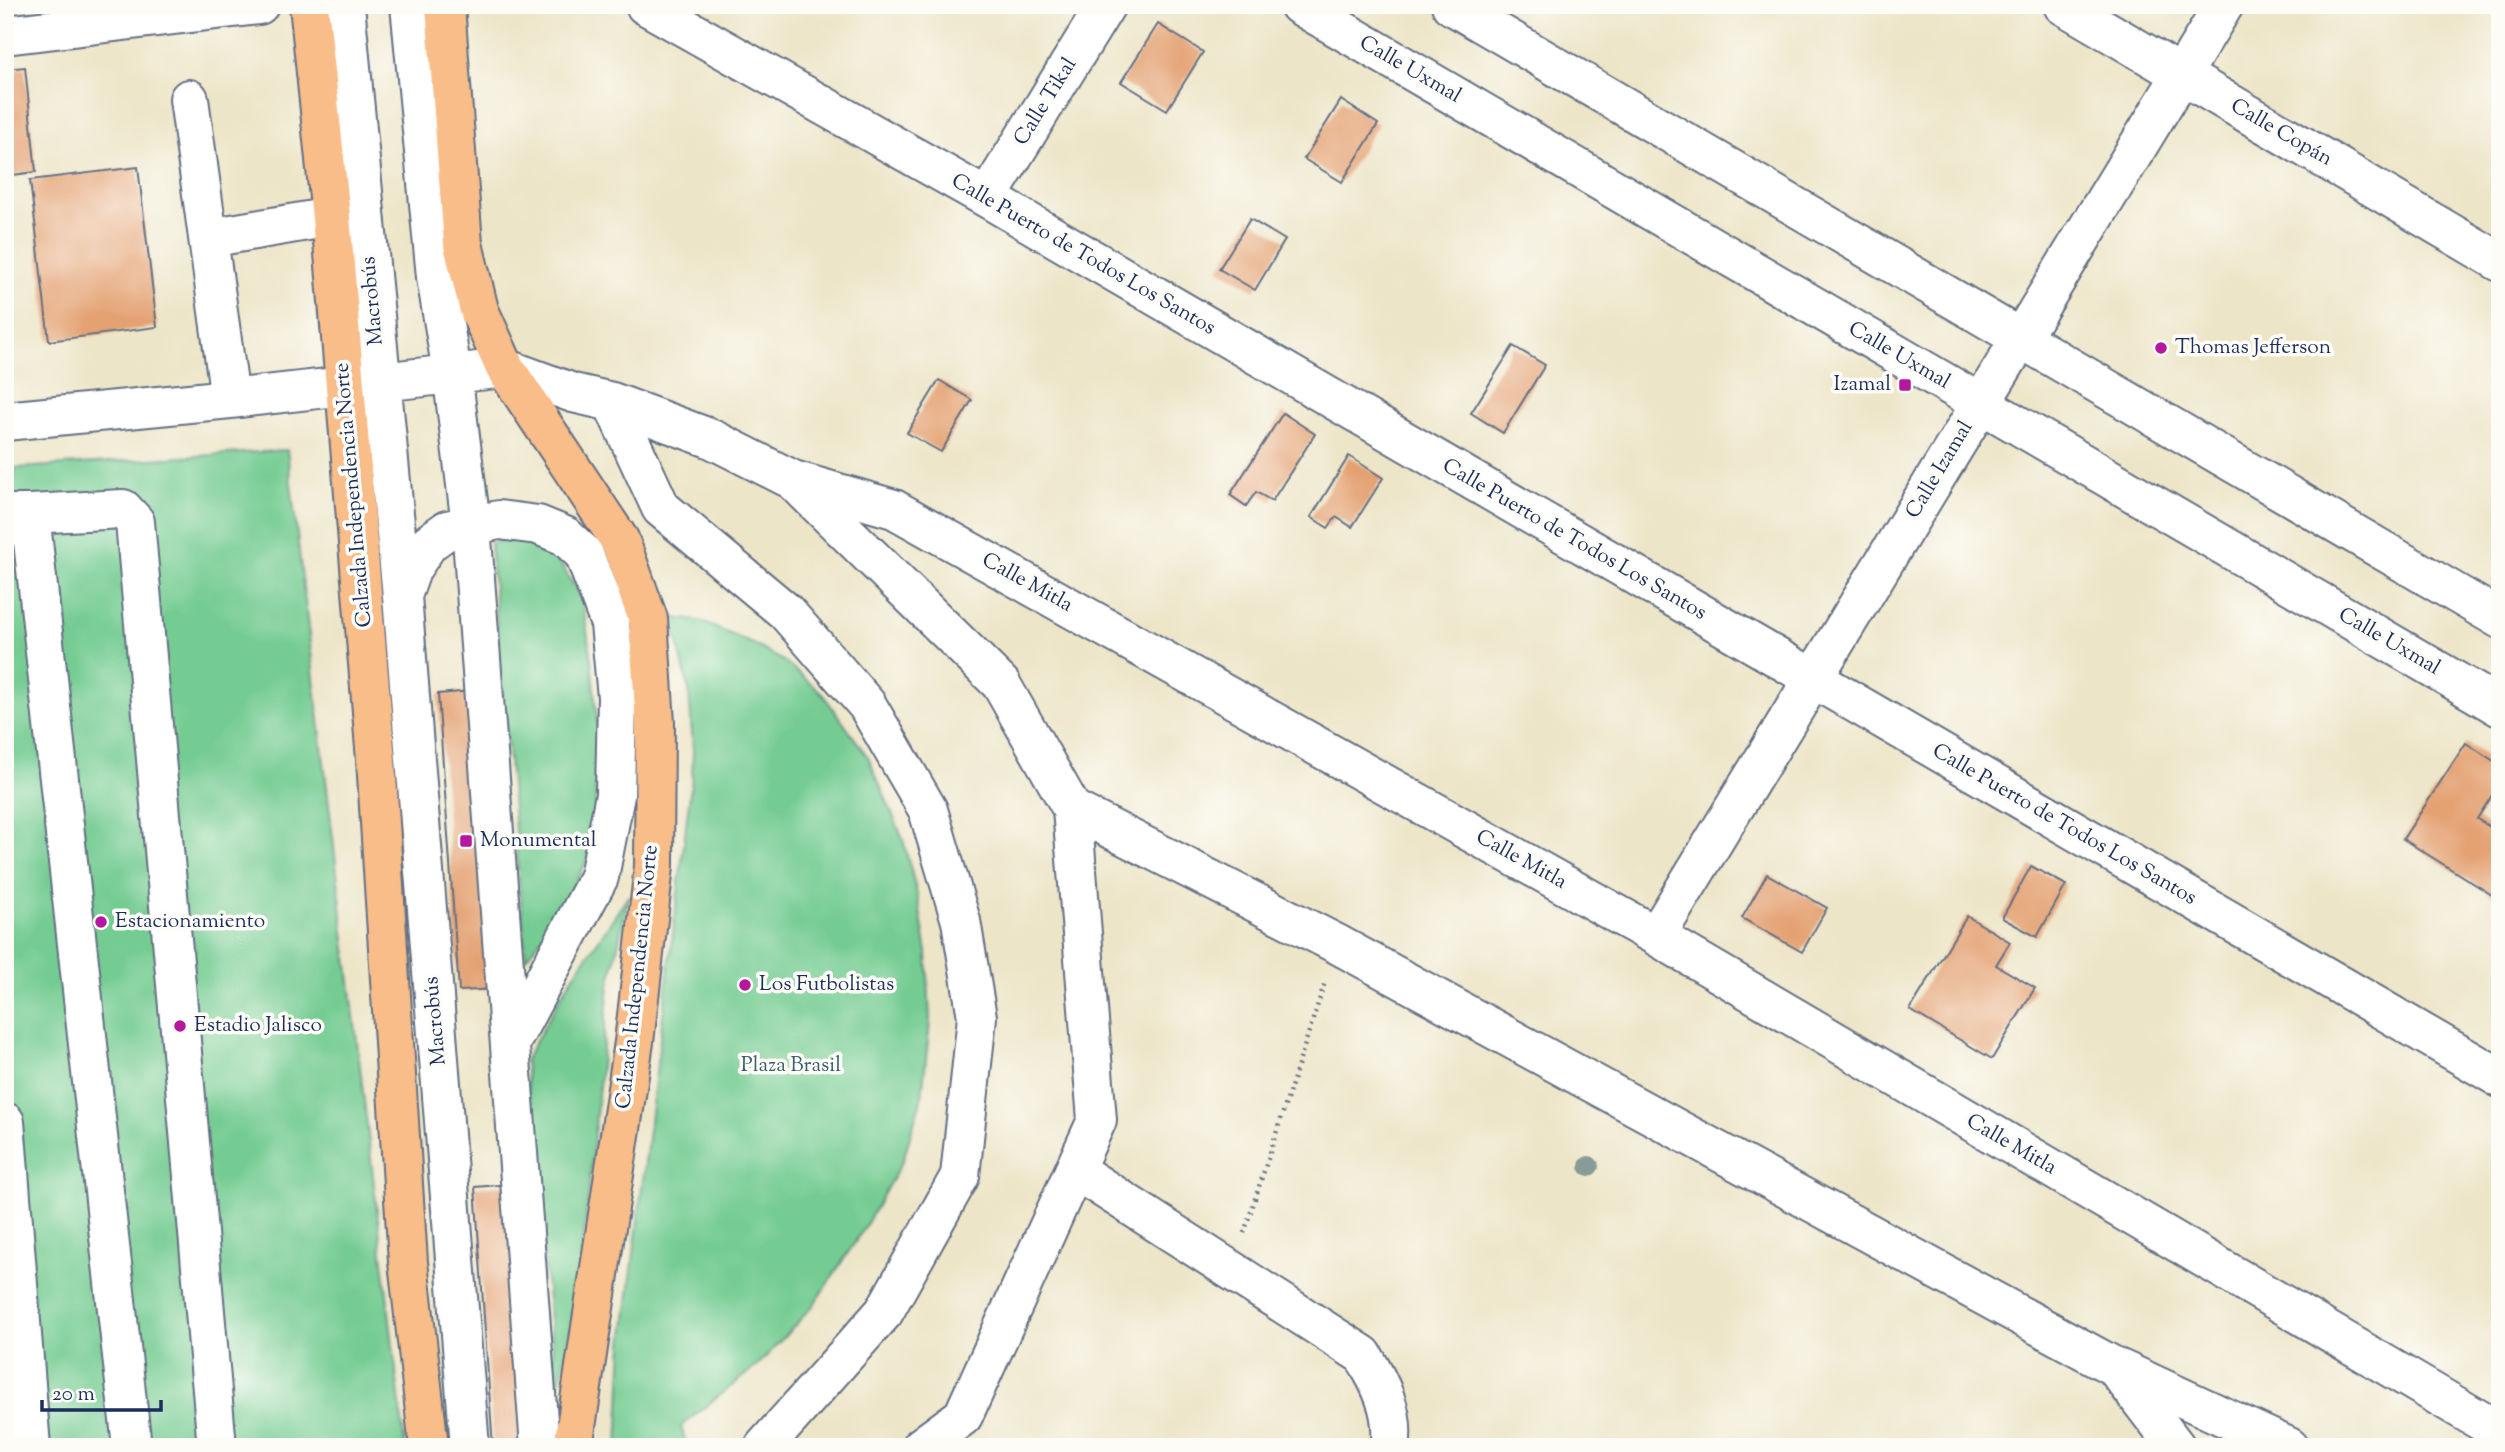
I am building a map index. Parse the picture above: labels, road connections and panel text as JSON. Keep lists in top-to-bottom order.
{
  "streets": {
    "main road": ["Calzada Independencia Norte"],
    "street": [
      "Calle Uxmal",
      "Calle Tikal",
      "Calle Copán",
      "Calle Puerto de Todos Los Santos",
      "Macrobús",
      "Calle Izamal",
      "Calle Mitla"
    ]
  },
  "crossings": [
    ["Calle Uxmal", "Calle Izamal"],
    ["Calle Tikal", "Calle Puerto de Todos Los Santos"],
    ["Calle Copán", "Calle Izamal"],
    ["Calle Puerto de Todos Los Santos", "Calle Izamal"],
    ["Macrobús", "Calzada Independencia Norte"],
    ["Calle Izamal", "Calle Mitla"],
    ["Calzada Independencia Norte", "Calle Mitla"]
  ],
  "parks": ["Plaza Brasil"],
  "places": {
    "other": [
      "Thomas Jefferson",
      "Estacionamiento",
      "Los Futbolistas",
      "Estadio Jalisco"
    ],
    "transit": ["Izamal", "Monumental"]
  },
  "scale_bar": "20 m"
}
